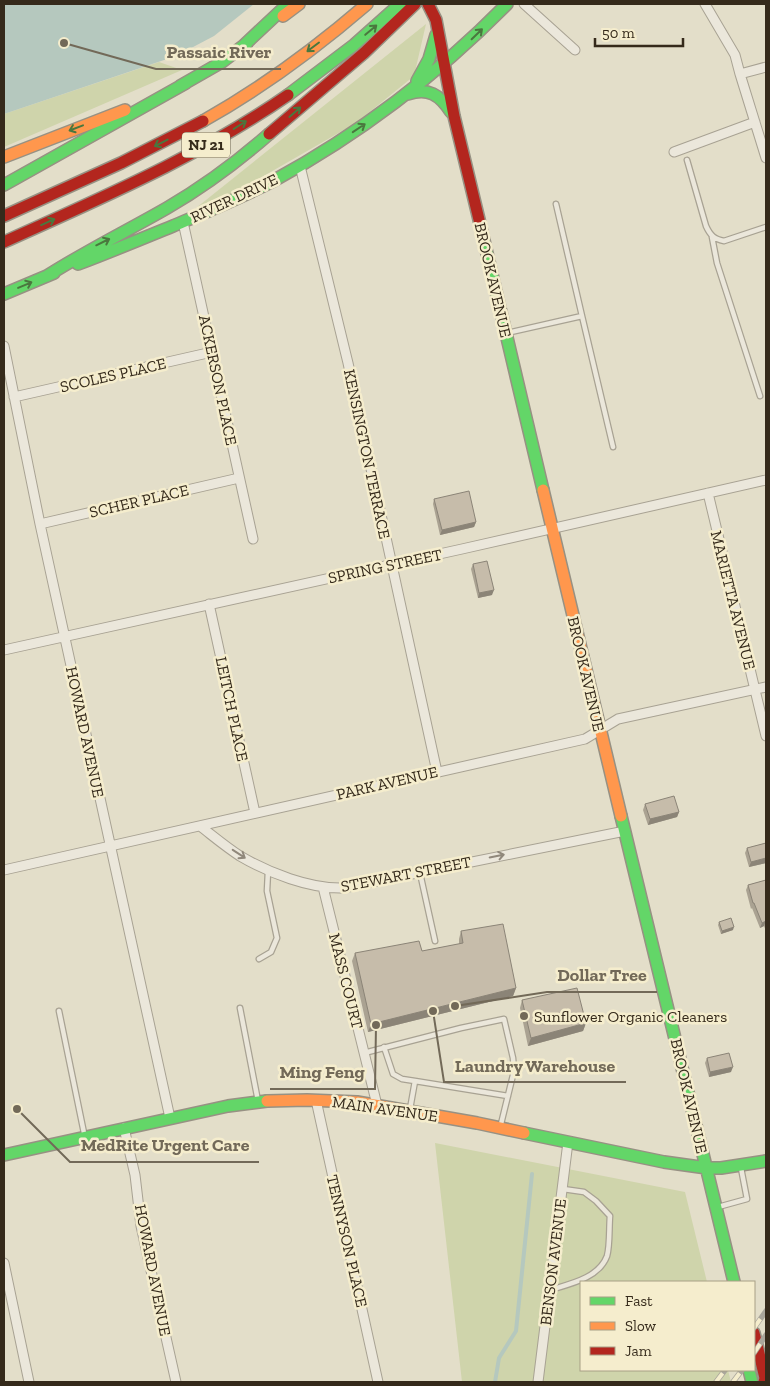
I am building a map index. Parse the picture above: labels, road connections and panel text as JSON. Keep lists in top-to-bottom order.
{
  "streets": {
    "main road": [
      "NJ 21",
      "RIVER DRIVE",
      "BROOK AVENUE",
      "MAIN AVENUE"
    ],
    "street": [
      "SCOLES PLACE",
      "ACKERSON PLACE",
      "KENSINGTON TERRACE",
      "SCHER PLACE",
      "SPRING STREET",
      "MARIETTA AVENUE",
      "LEITCH PLACE",
      "HOWARD AVENUE",
      "PARK AVENUE",
      "STEWART STREET",
      "MASS COURT",
      "TENNYSON PLACE",
      "BENSON AVENUE"
    ]
  },
  "crossings": [
    ["RIVER DRIVE", "BROOK AVENUE"],
    ["RIVER DRIVE", "ACKERSON PLACE"],
    ["RIVER DRIVE", "KENSINGTON TERRACE"],
    ["BROOK AVENUE", "SPRING STREET"],
    ["BROOK AVENUE", "PARK AVENUE"],
    ["BROOK AVENUE", "STEWART STREET"],
    ["BROOK AVENUE", "MAIN AVENUE"],
    ["SCOLES PLACE", "ACKERSON PLACE"],
    ["SCOLES PLACE", "HOWARD AVENUE"],
    ["ACKERSON PLACE", "SCHER PLACE"],
    ["KENSINGTON TERRACE", "SPRING STREET"],
    ["KENSINGTON TERRACE", "PARK AVENUE"],
    ["SCHER PLACE", "HOWARD AVENUE"],
    ["SPRING STREET", "MARIETTA AVENUE"],
    ["SPRING STREET", "LEITCH PLACE"],
    ["SPRING STREET", "HOWARD AVENUE"],
    ["MARIETTA AVENUE", "PARK AVENUE"],
    ["LEITCH PLACE", "PARK AVENUE"],
    ["HOWARD AVENUE", "PARK AVENUE"],
    ["HOWARD AVENUE", "MAIN AVENUE"],
    ["PARK AVENUE", "STEWART STREET"],
    ["STEWART STREET", "MASS COURT"],
    ["MASS COURT", "MAIN AVENUE"],
    ["MAIN AVENUE", "TENNYSON PLACE"],
    ["MAIN AVENUE", "BENSON AVENUE"]
  ],
  "one_way": ["STEWART STREET"],
  "places": [
    "Passaic River",
    "Dollar Tree",
    "Laundry Warehouse",
    "Sunflower Organic Cleaners",
    "Ming Feng",
    "MedRite Urgent Care"
  ],
  "legend": ["Fast", "Slow", "Jam"],
  "scale_bar": "50 m"
}
